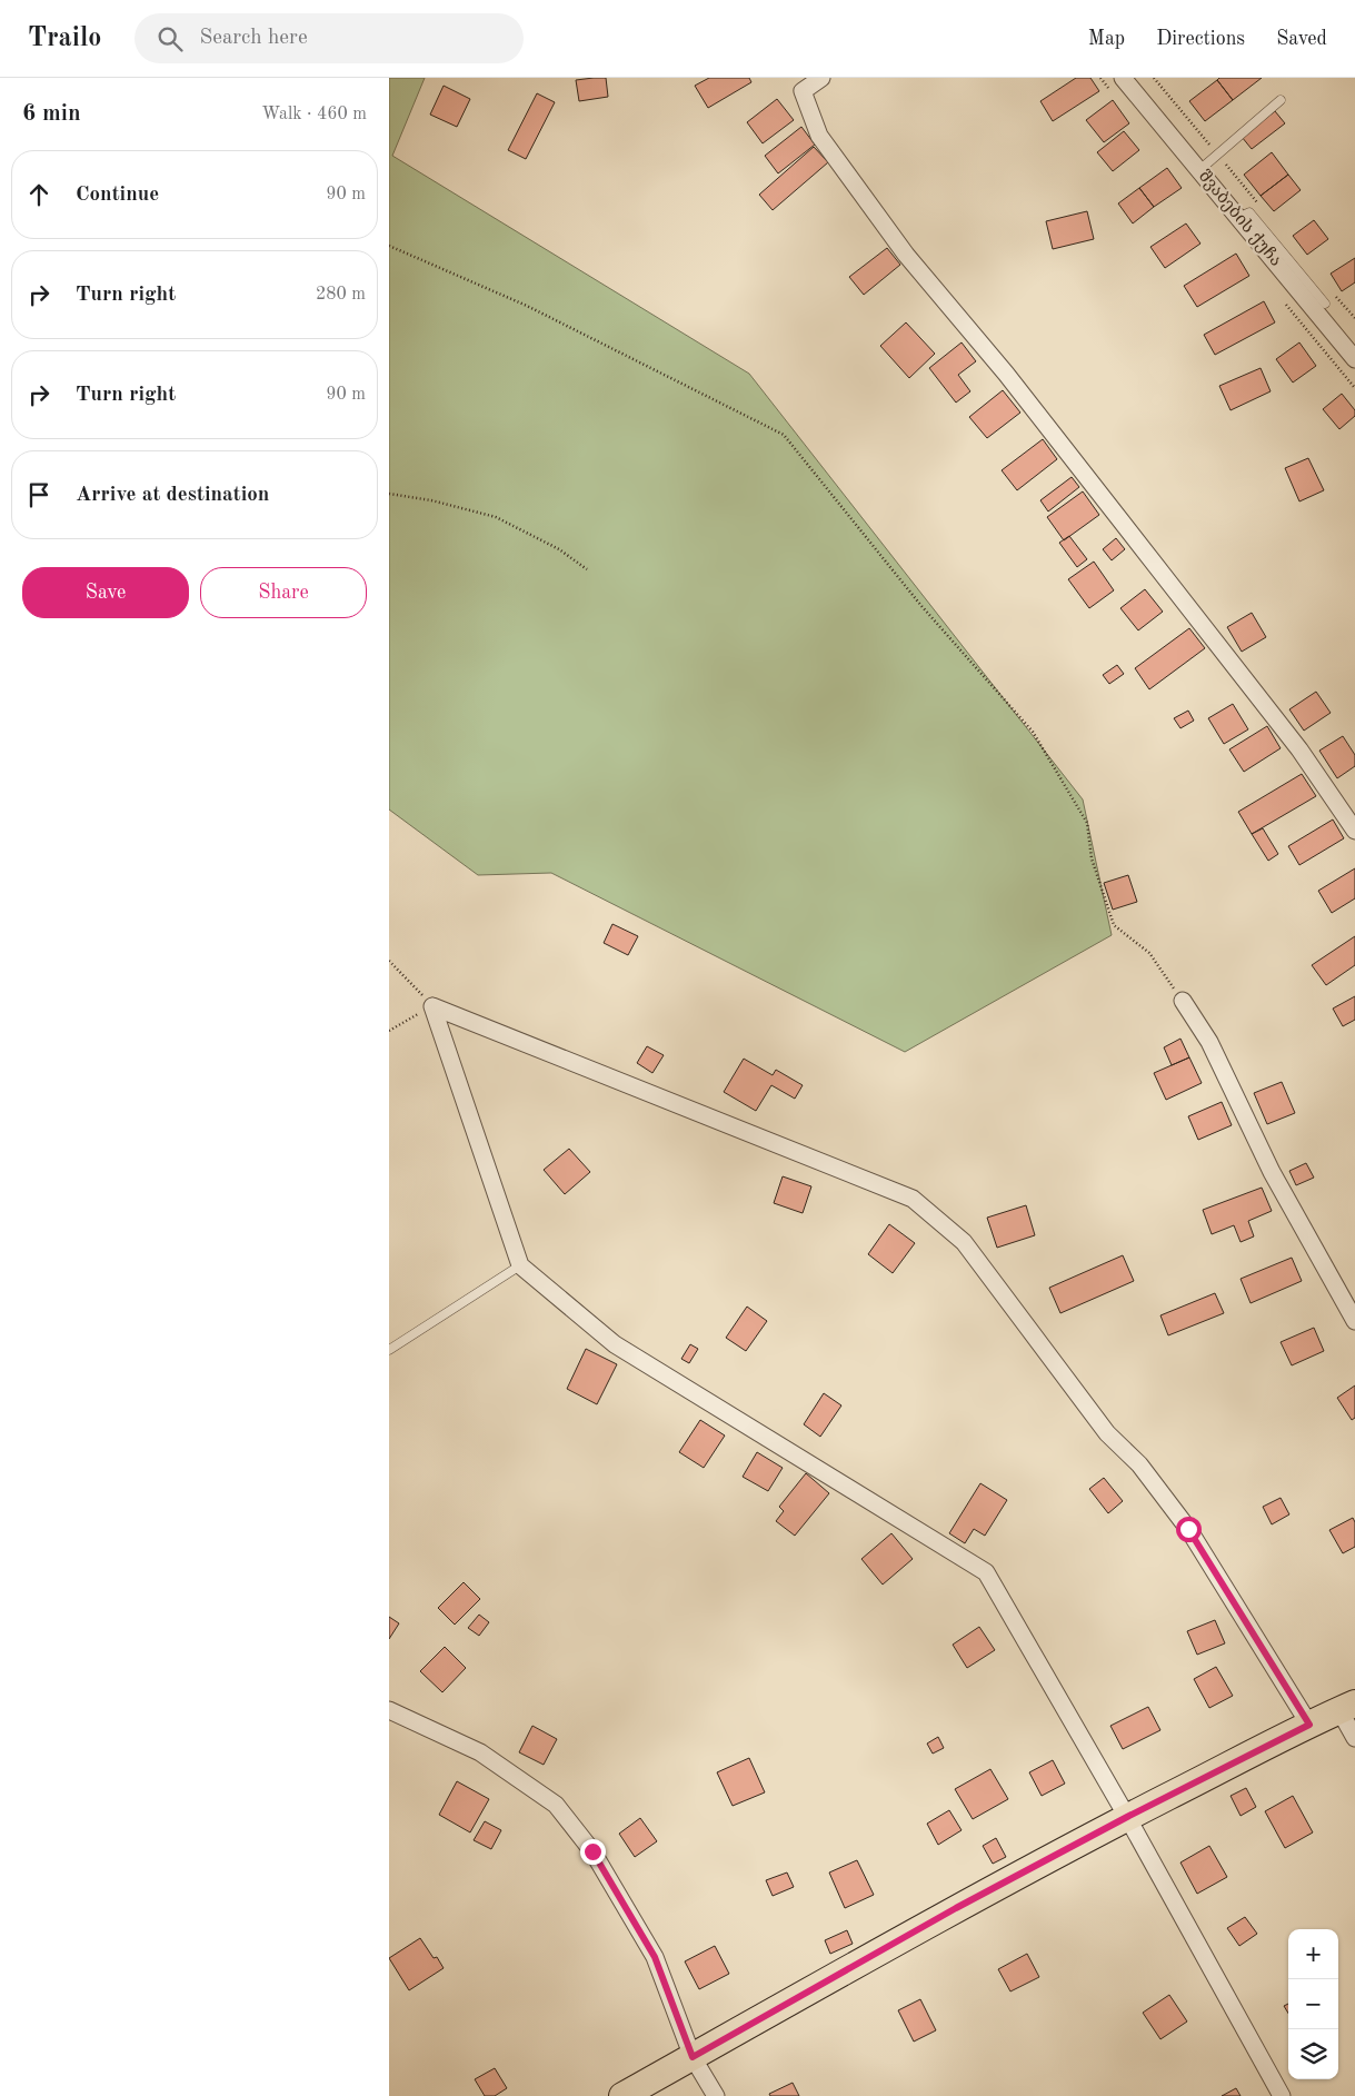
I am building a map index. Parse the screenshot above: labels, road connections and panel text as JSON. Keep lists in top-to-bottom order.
{
  "streets": {
    "street": ["შვაბების ქუჩა"]
  },
  "page": {
    "header": "Trailo",
    "search": "Search here",
    "nav": ["Map", "Directions", "Saved"],
    "heading": ["6 min", "Walk · 460 m"],
    "list": [
      ["Continue", "90 m"],
      ["Turn right", "280 m"],
      ["Turn right", "90 m"],
      "Arrive at destination"
    ],
    "buttons": ["Save", "Share"],
    "map_buttons": ["+", "−"]
  }
}
